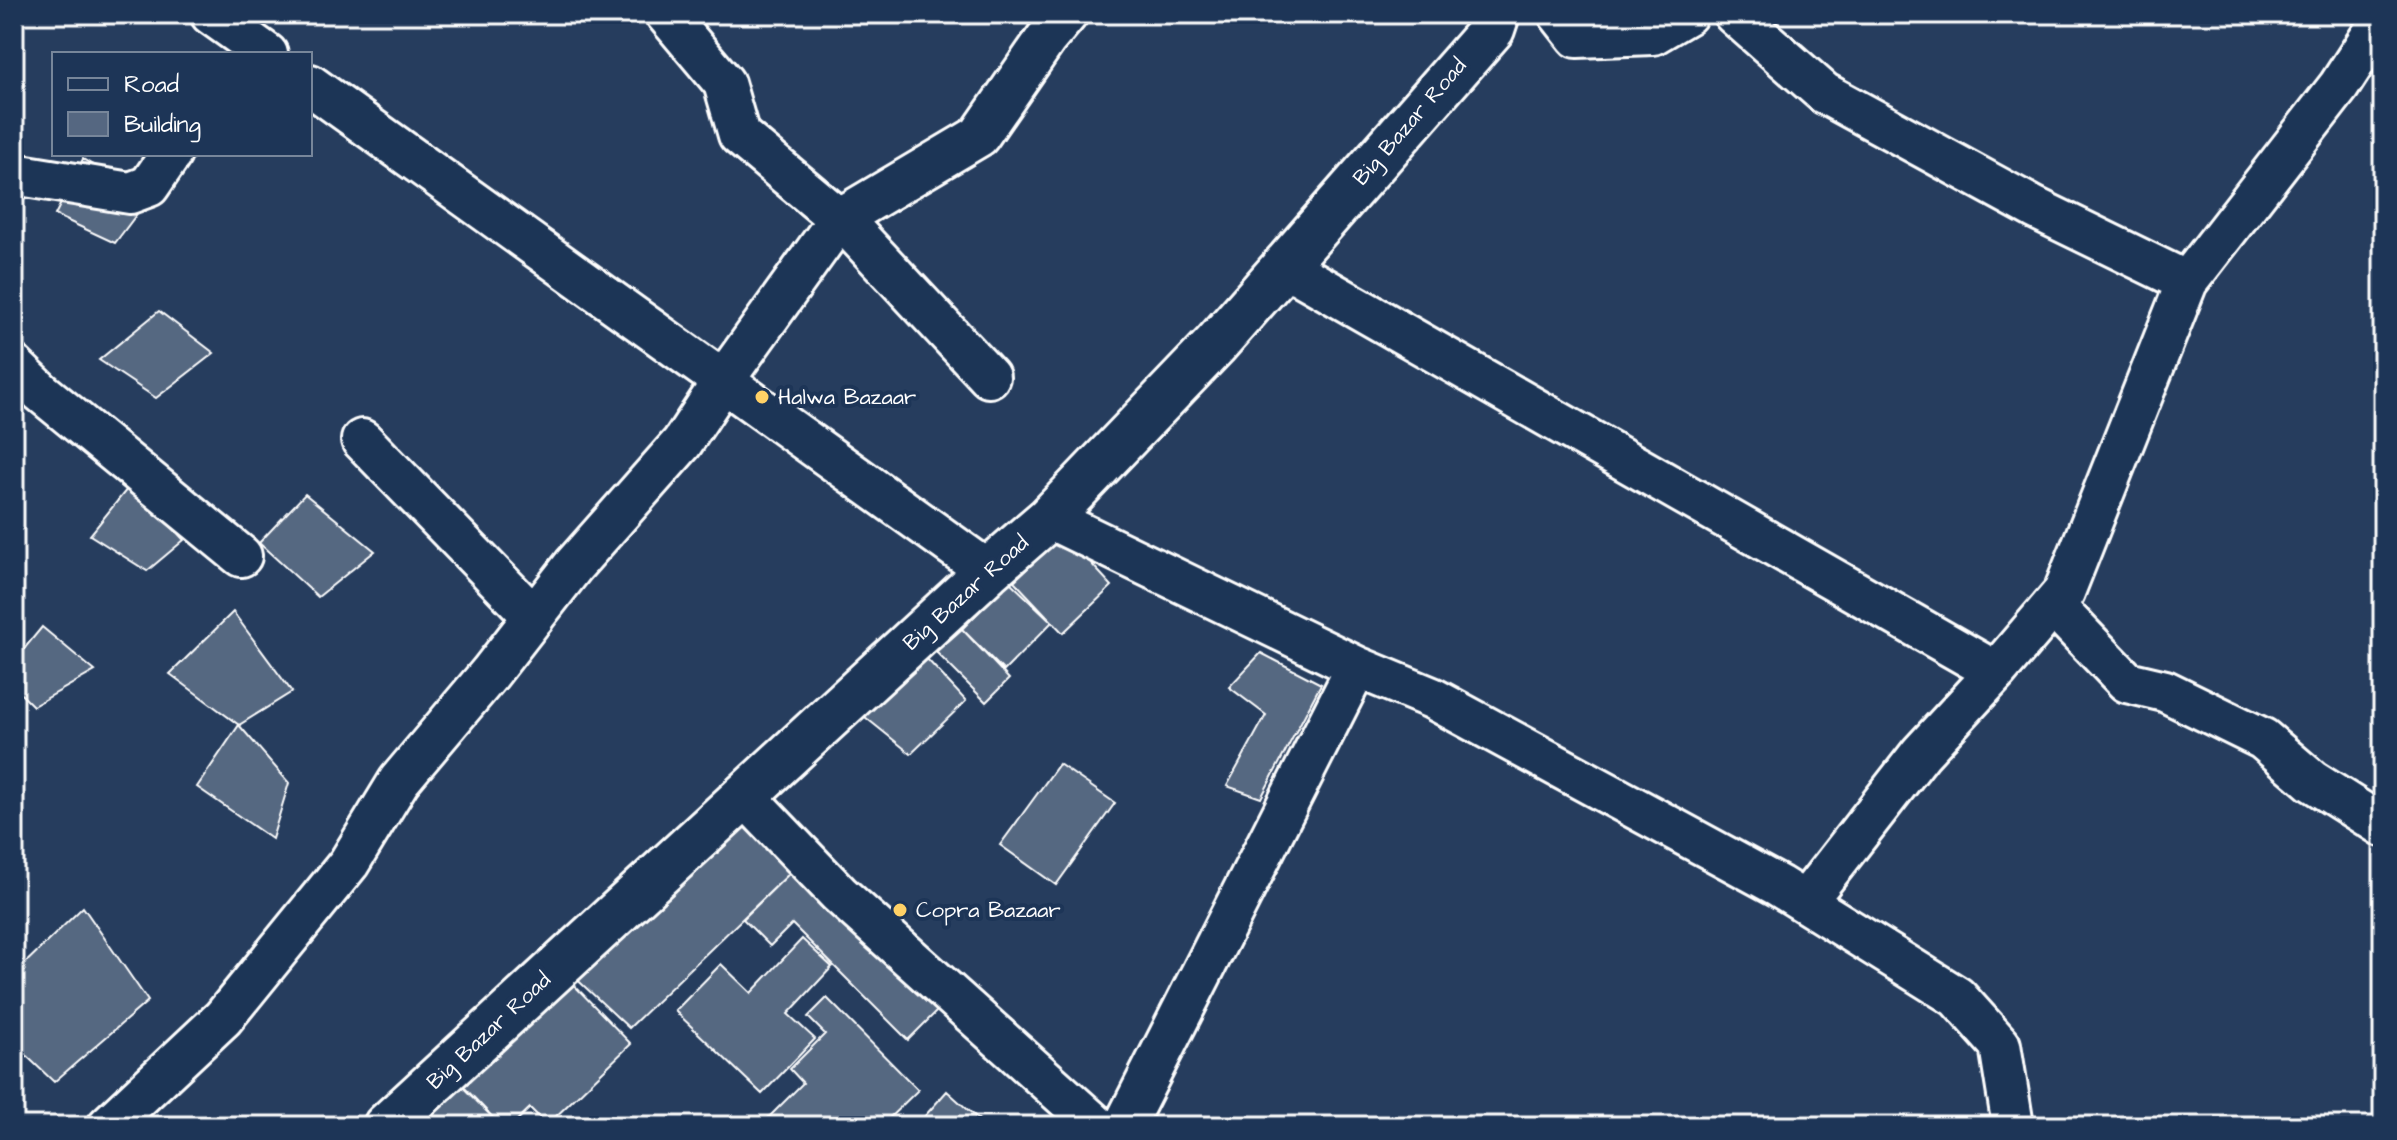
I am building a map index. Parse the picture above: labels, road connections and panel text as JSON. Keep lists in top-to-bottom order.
{
  "streets": {
    "street": ["Big Bazar Road"]
  },
  "places": ["Halwa Bazaar", "Copra Bazaar"],
  "legend": ["Road", "Building"]
}
